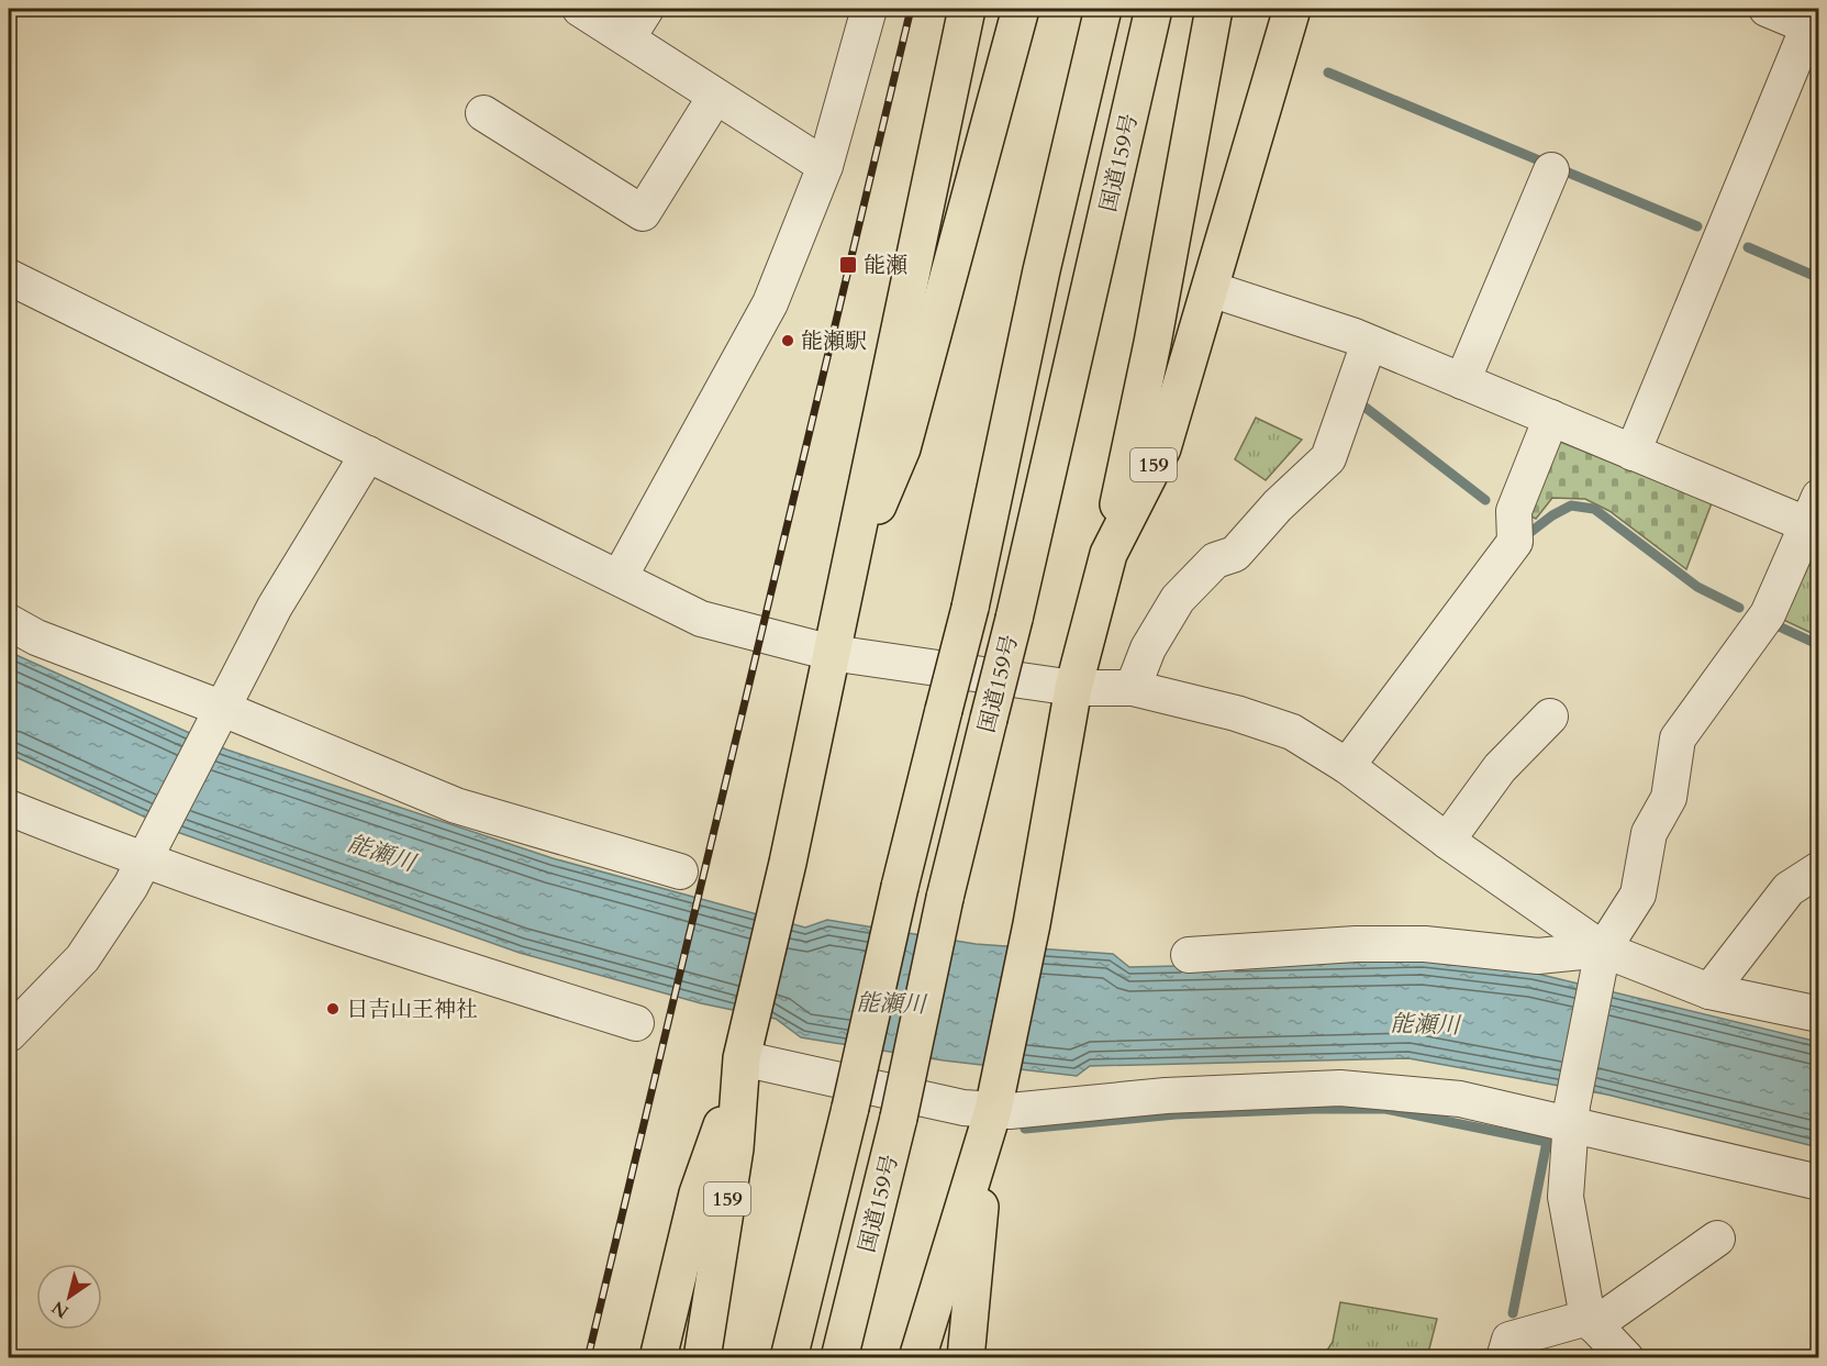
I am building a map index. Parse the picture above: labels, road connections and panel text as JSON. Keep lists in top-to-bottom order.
{
  "streets": {
    "highway": ["国道159号", "159"]
  },
  "water": ["能瀬川"],
  "places": {
    "transit": ["能瀬"],
    "other": ["能瀬駅", "日吉山王神社"]
  },
  "north": "bottom left"
}
